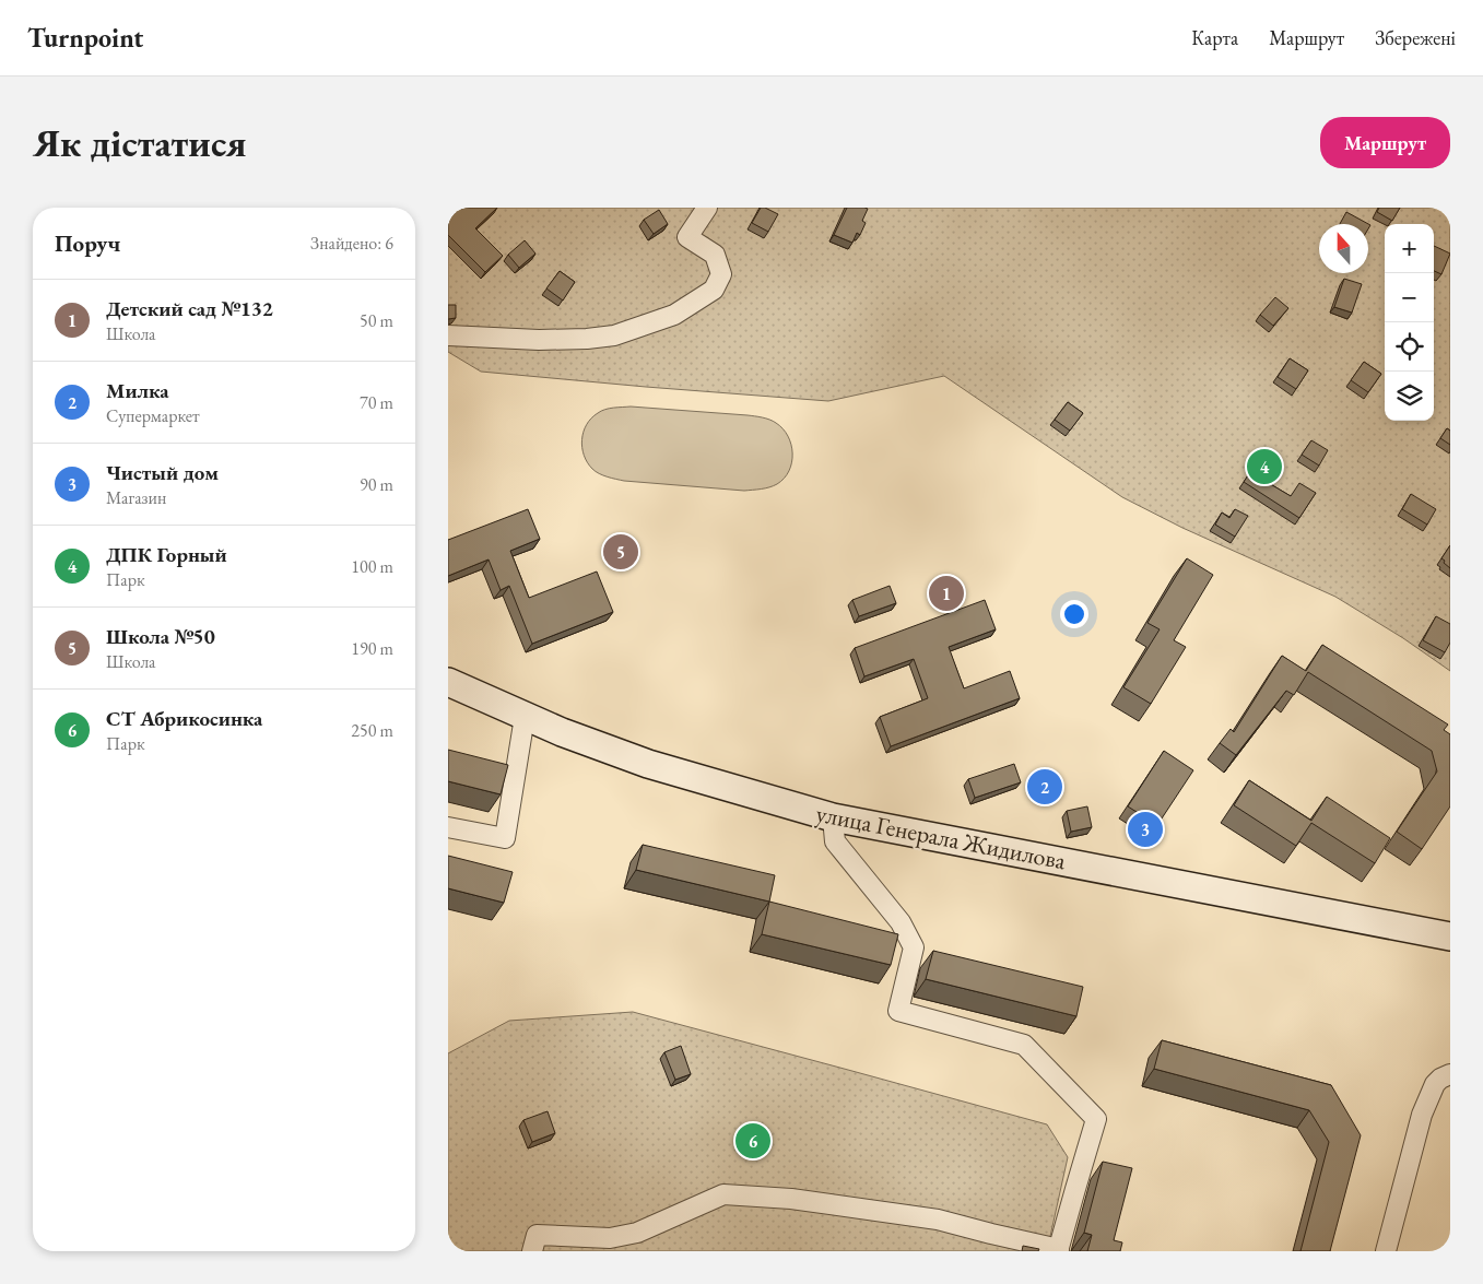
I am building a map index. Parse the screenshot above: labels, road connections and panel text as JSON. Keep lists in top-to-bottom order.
{
  "streets": {
    "main road": ["улица Генерала Жидилова"]
  },
  "north": "top",
  "page": {
    "header": "Turnpoint",
    "nav": ["Карта", "Маршрут", "Збережені"],
    "buttons": "Маршрут",
    "title": "Як дістатися",
    "heading": ["Поруч", "Знайдено: 6"],
    "map_buttons": ["+", "−"],
    "list": [
      {
        "mark": "1",
        "name": "Детский сад №132",
        "note": "Школа",
        "value": "50 m"
      },
      {
        "mark": "2",
        "name": "Милка",
        "note": "Супермаркет",
        "value": "70 m"
      },
      {
        "mark": "3",
        "name": "Чистый дом",
        "note": "Магазин",
        "value": "90 m"
      },
      {
        "mark": "4",
        "name": "ДПК Горный",
        "note": "Парк",
        "value": "100 m"
      },
      {
        "mark": "5",
        "name": "Школа №50",
        "note": "Школа",
        "value": "190 m"
      },
      {
        "mark": "6",
        "name": "СТ Абрикосинка",
        "note": "Парк",
        "value": "250 m"
      }
    ],
    "pins": [
      "4",
      "5",
      "1",
      "2",
      "3",
      "6"
    ]
  }
}
